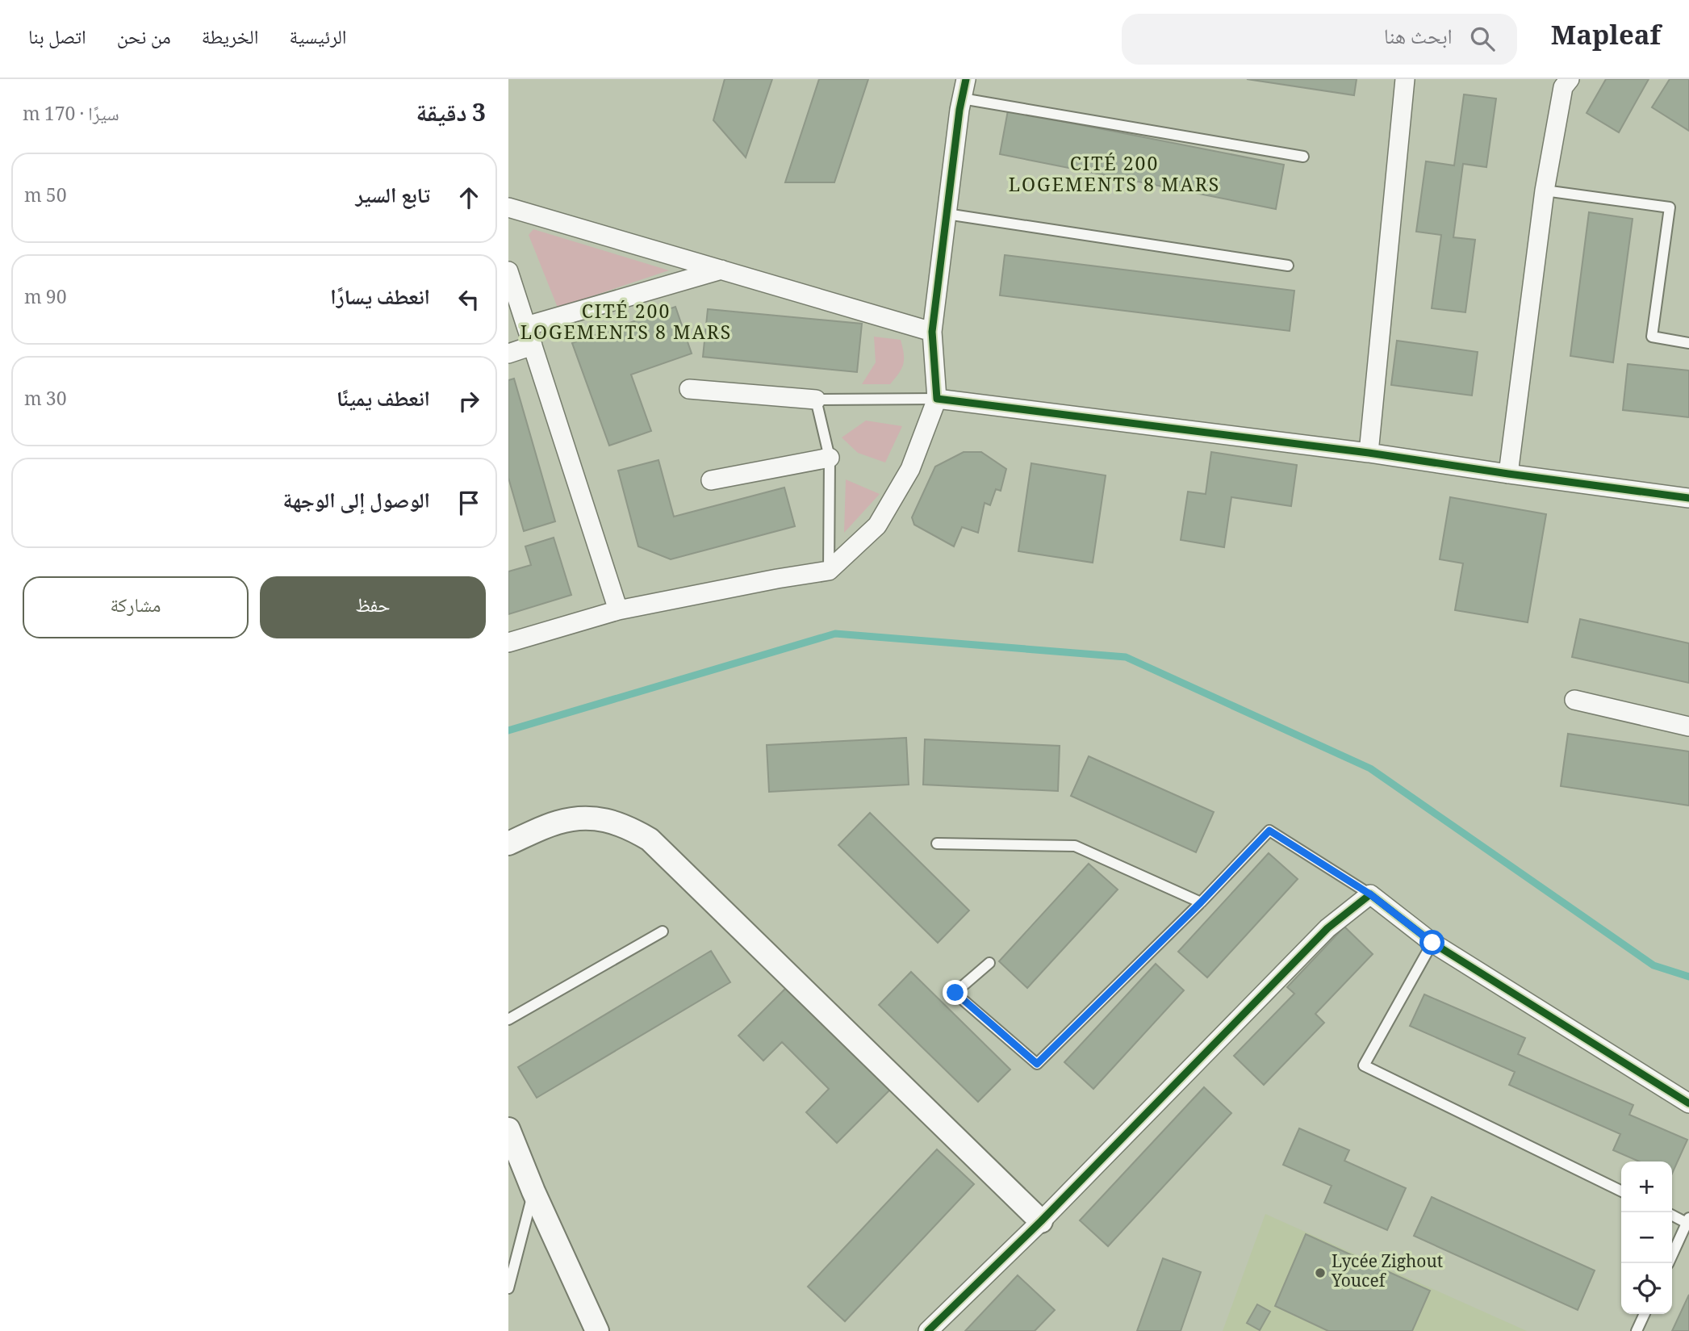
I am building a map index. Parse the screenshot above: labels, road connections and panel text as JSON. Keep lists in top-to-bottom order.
{
  "districts": ["CITÉ 200 LOGEMENTS 8 MARS", "CITÉ 200 LOGEMENTS 8 MARS"],
  "places": ["Lycée Zighout Youcef"],
  "page": {
    "header": "Mapleaf",
    "search": "ابحث هنا",
    "nav": [
      "الرئيسية",
      "الخريطة",
      "من نحن",
      "اتصل بنا"
    ],
    "heading": ["3 دقيقة", "سيرًا · 170 m"],
    "list": [
      ["تابع السير", "50 m"],
      ["انعطف يسارًا", "90 m"],
      ["انعطف يمينًا", "30 m"],
      "الوصول إلى الوجهة"
    ],
    "buttons": ["حفظ", "مشاركة"],
    "map_buttons": ["+", "−"]
  }
}
